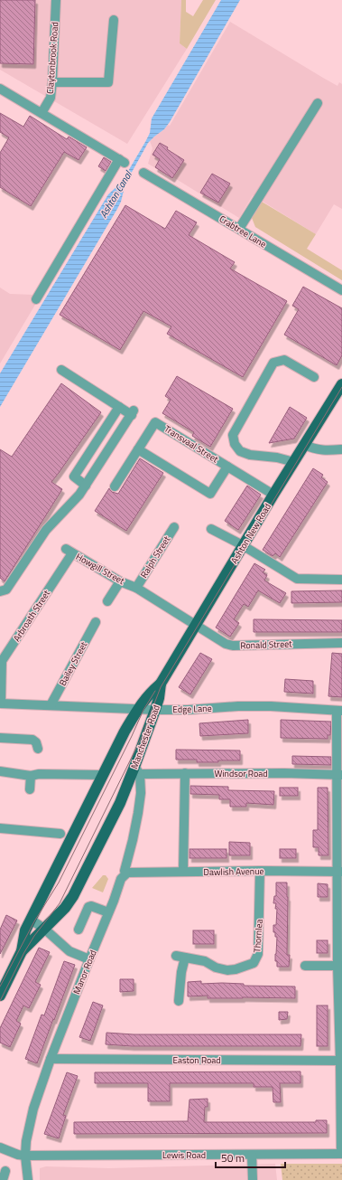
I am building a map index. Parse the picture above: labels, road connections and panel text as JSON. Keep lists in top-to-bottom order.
{
  "streets": {
    "main road": ["Ashton New Road", "Manchester Road"],
    "street": [
      "Claytonbrook Road",
      "Crabtree Lane",
      "Transvaal Street",
      "Ralph Street",
      "Howgill Street",
      "Arbroath Street",
      "Ronald Street",
      "Bailey Street",
      "Edge Lane",
      "Windsor Road",
      "Dawlish Avenue",
      "Thornlea",
      "Manor Road",
      "Easton Road",
      "Lewis Road"
    ]
  },
  "crossings": [
    ["Transvaal Street", "Ashton New Road"],
    ["Ashton New Road", "Howgill Street"],
    ["Ashton New Road", "Ronald Street"],
    ["Ashton New Road", "Manchester Road"],
    ["Ralph Street", "Howgill Street"],
    ["Howgill Street", "Arbroath Street"],
    ["Howgill Street", "Ronald Street"],
    ["Arbroath Street", "Edge Lane"],
    ["Bailey Street", "Edge Lane"],
    ["Edge Lane", "Manchester Road"],
    ["Manchester Road", "Windsor Road"],
    ["Manchester Road", "Manor Road"],
    ["Windsor Road", "Manor Road"],
    ["Dawlish Avenue", "Thornlea"],
    ["Dawlish Avenue", "Manor Road"],
    ["Manor Road", "Easton Road"],
    ["Manor Road", "Lewis Road"]
  ],
  "water": ["Ashton Canal"],
  "scale_bar": "50 m"
}
